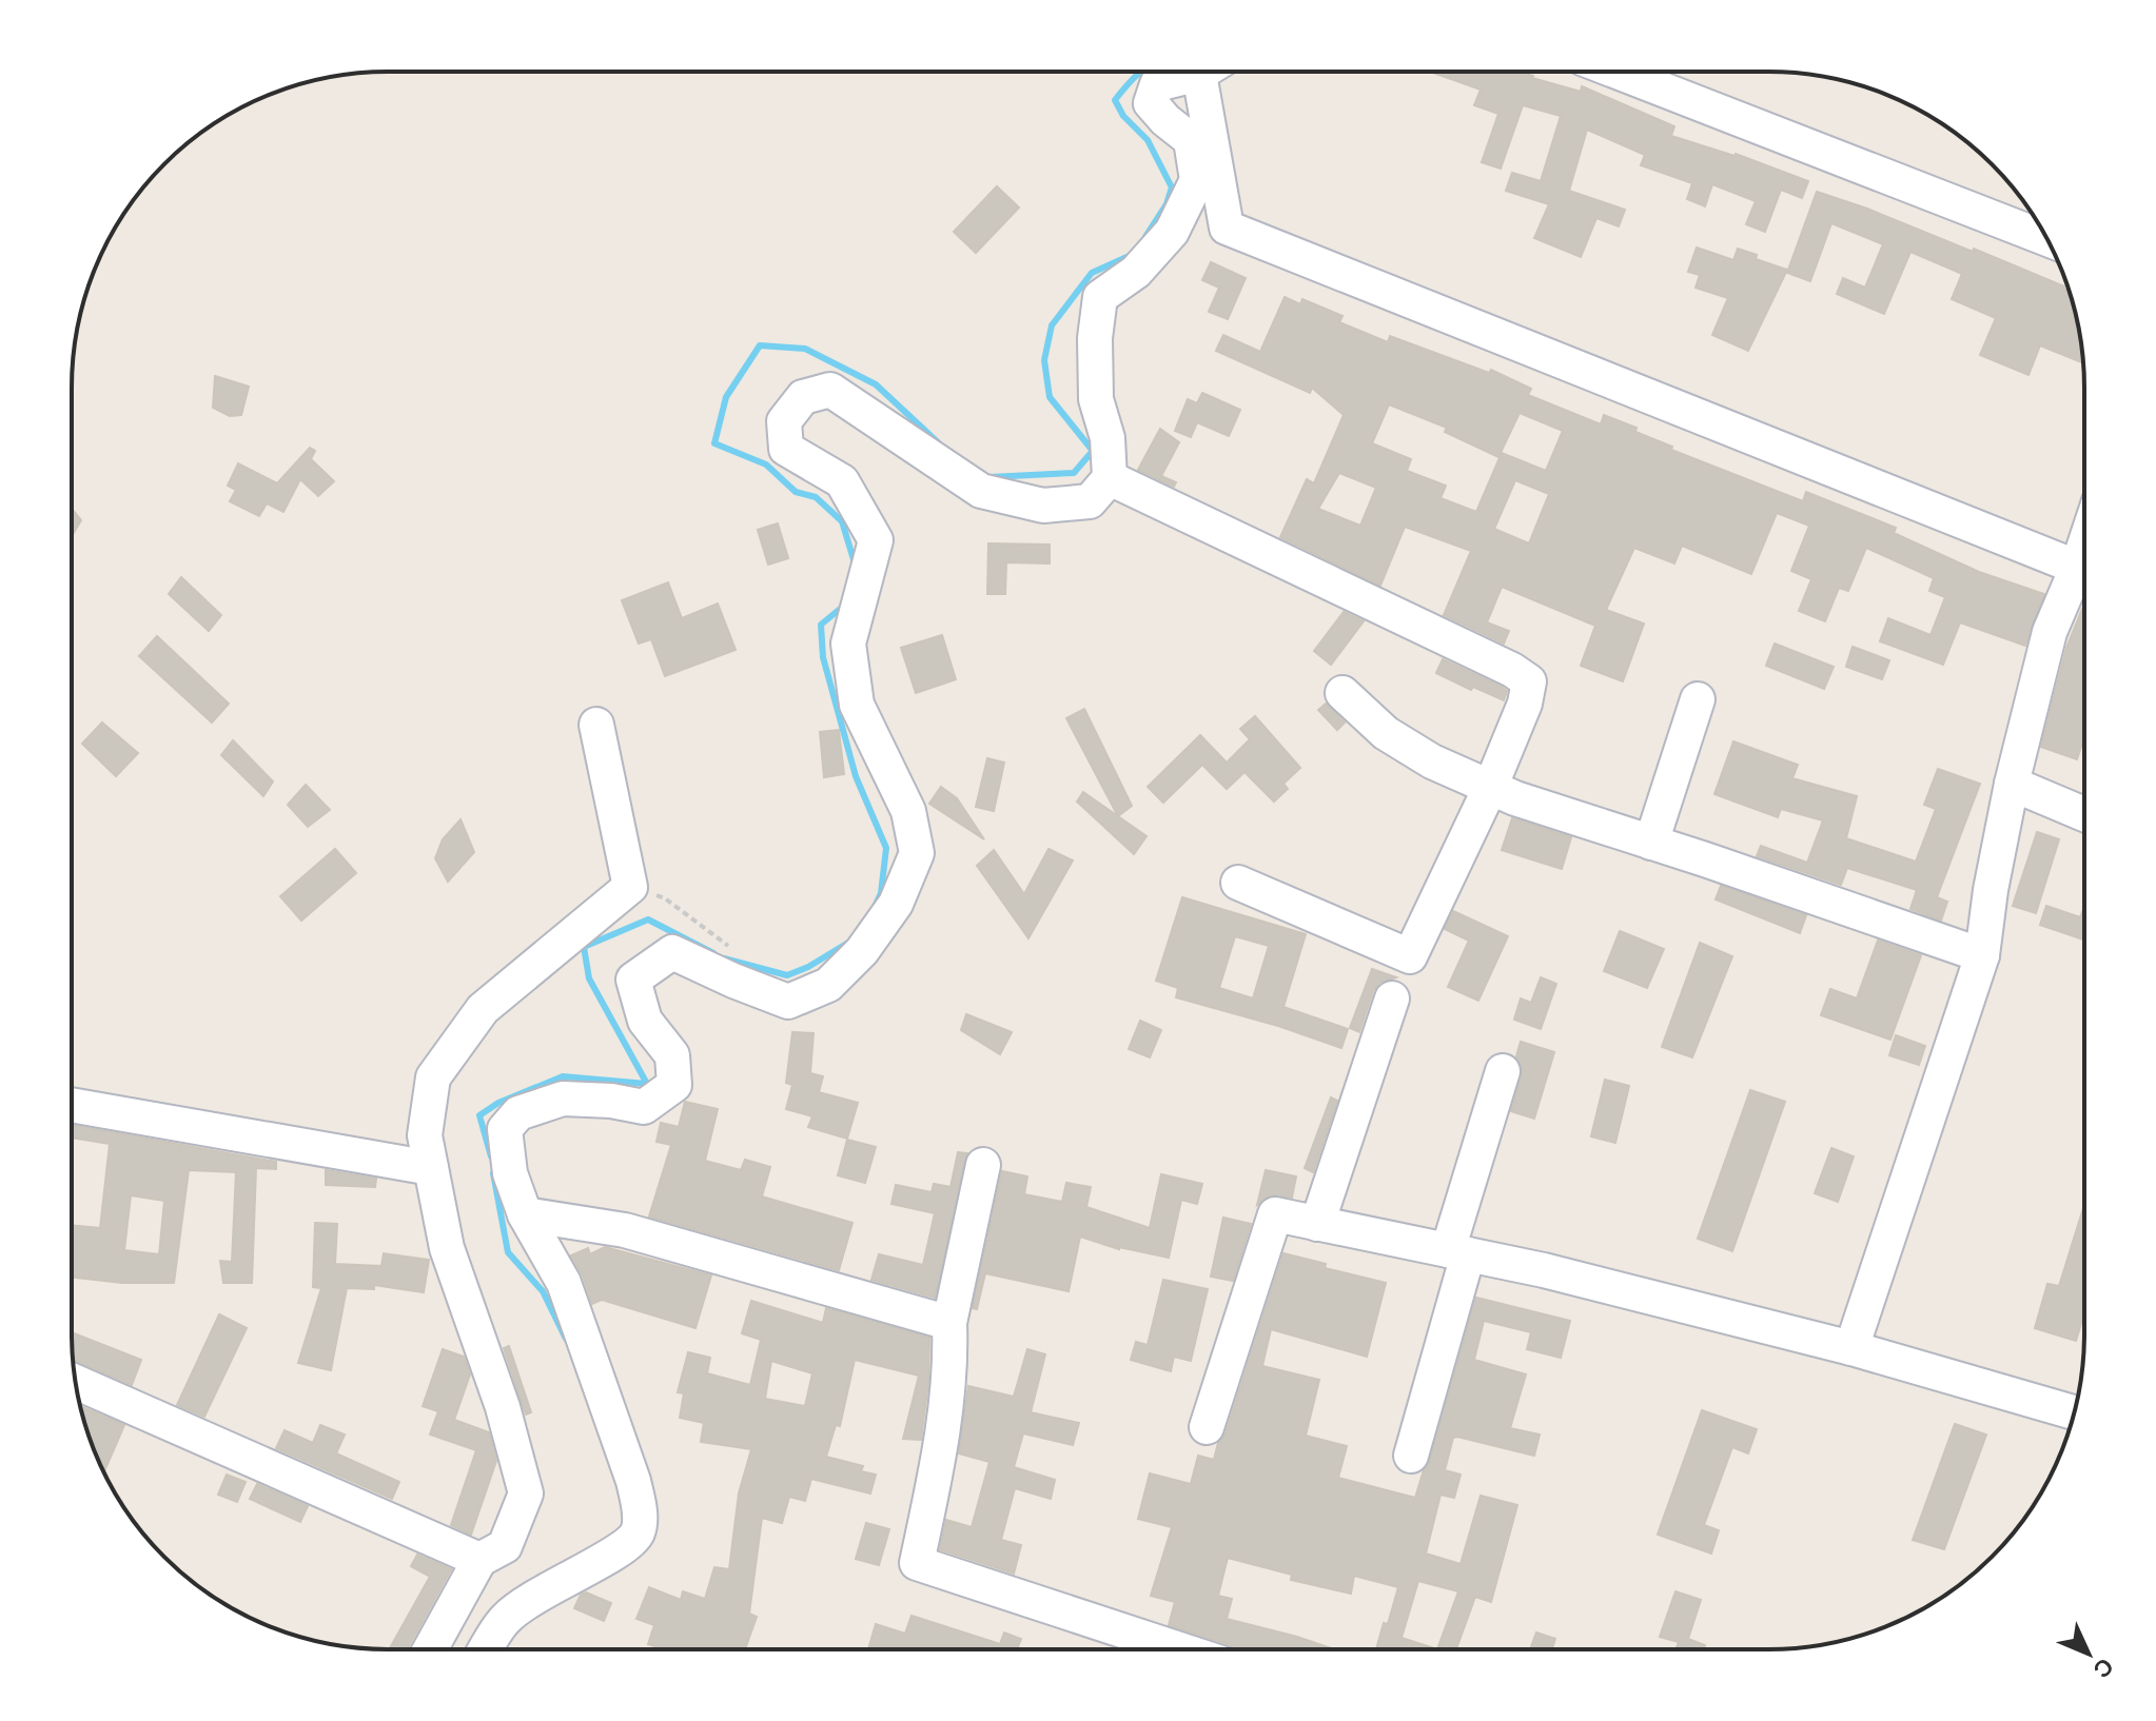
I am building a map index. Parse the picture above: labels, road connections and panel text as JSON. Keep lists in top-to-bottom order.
{
  "north": "bottom right"
}
